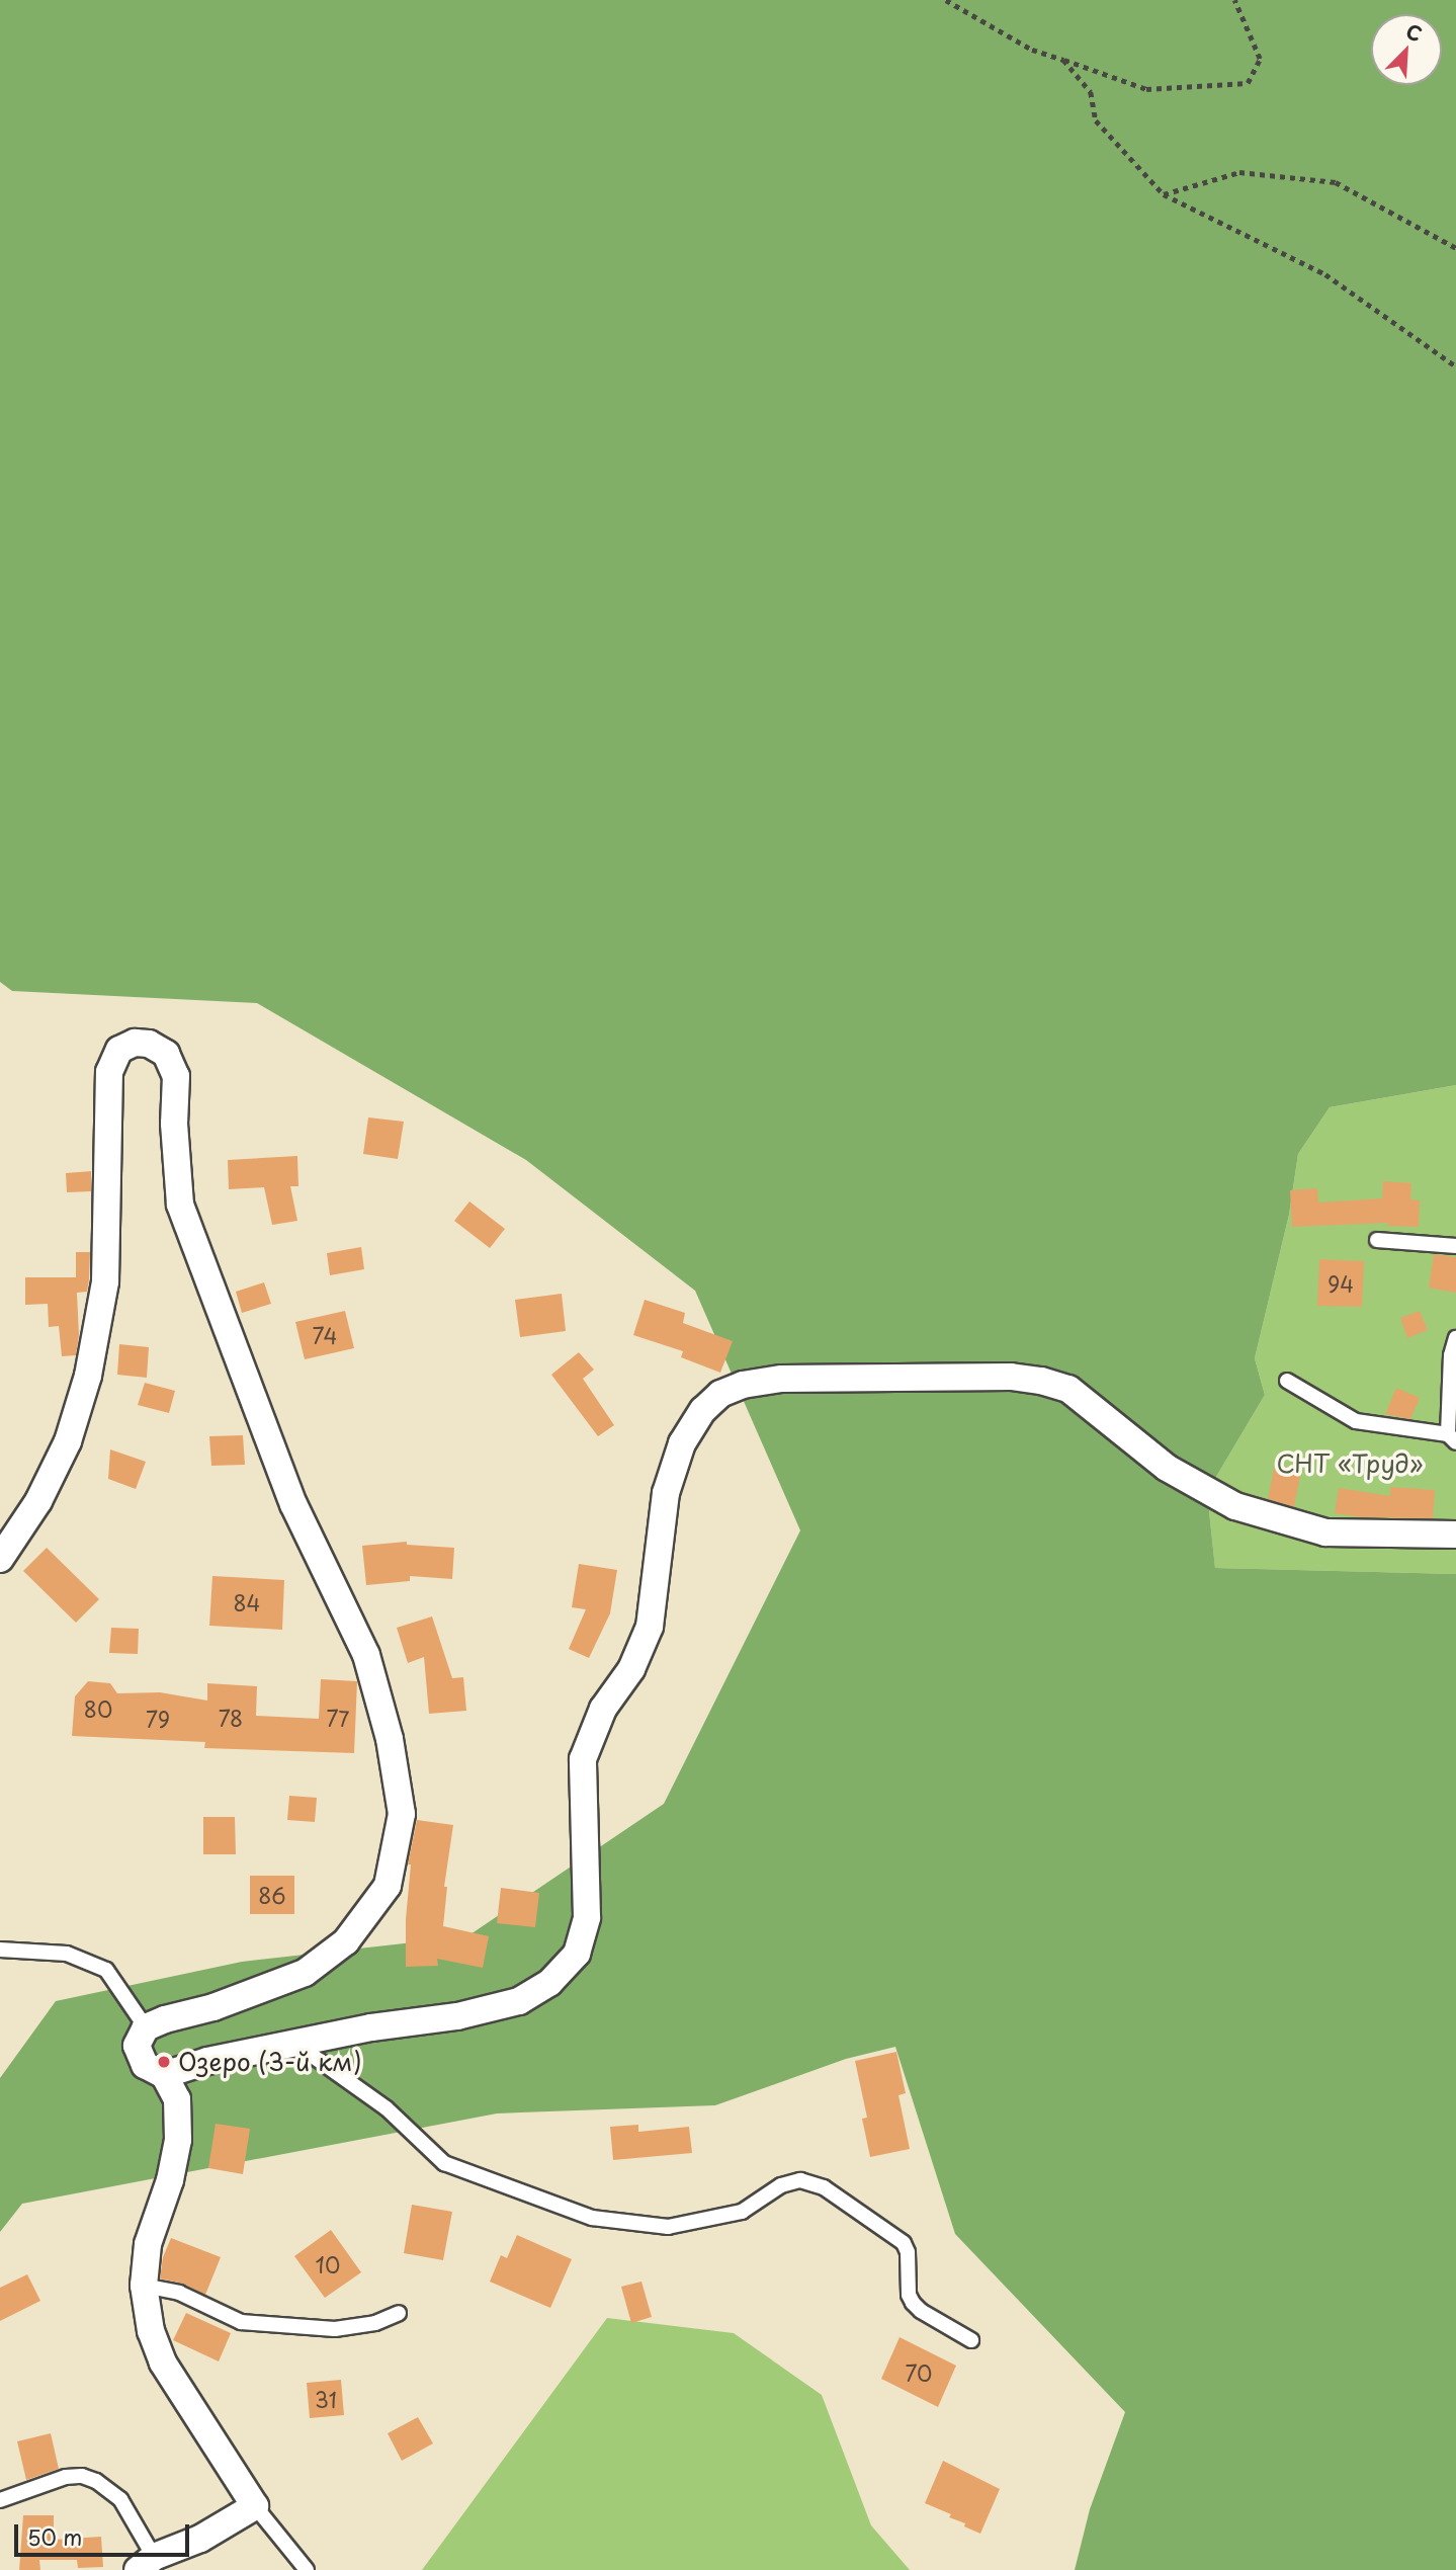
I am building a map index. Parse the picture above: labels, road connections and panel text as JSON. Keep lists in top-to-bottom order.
{
  "parks": ["СНТ «Труд»"],
  "places": ["Озеро (3-й км)"],
  "house_numbers": [
    "94",
    "74",
    "84",
    "80",
    "78",
    "77",
    "79",
    "86",
    "10",
    "70",
    "31"
  ],
  "scale_bar": "50 m",
  "north": "top right"
}
